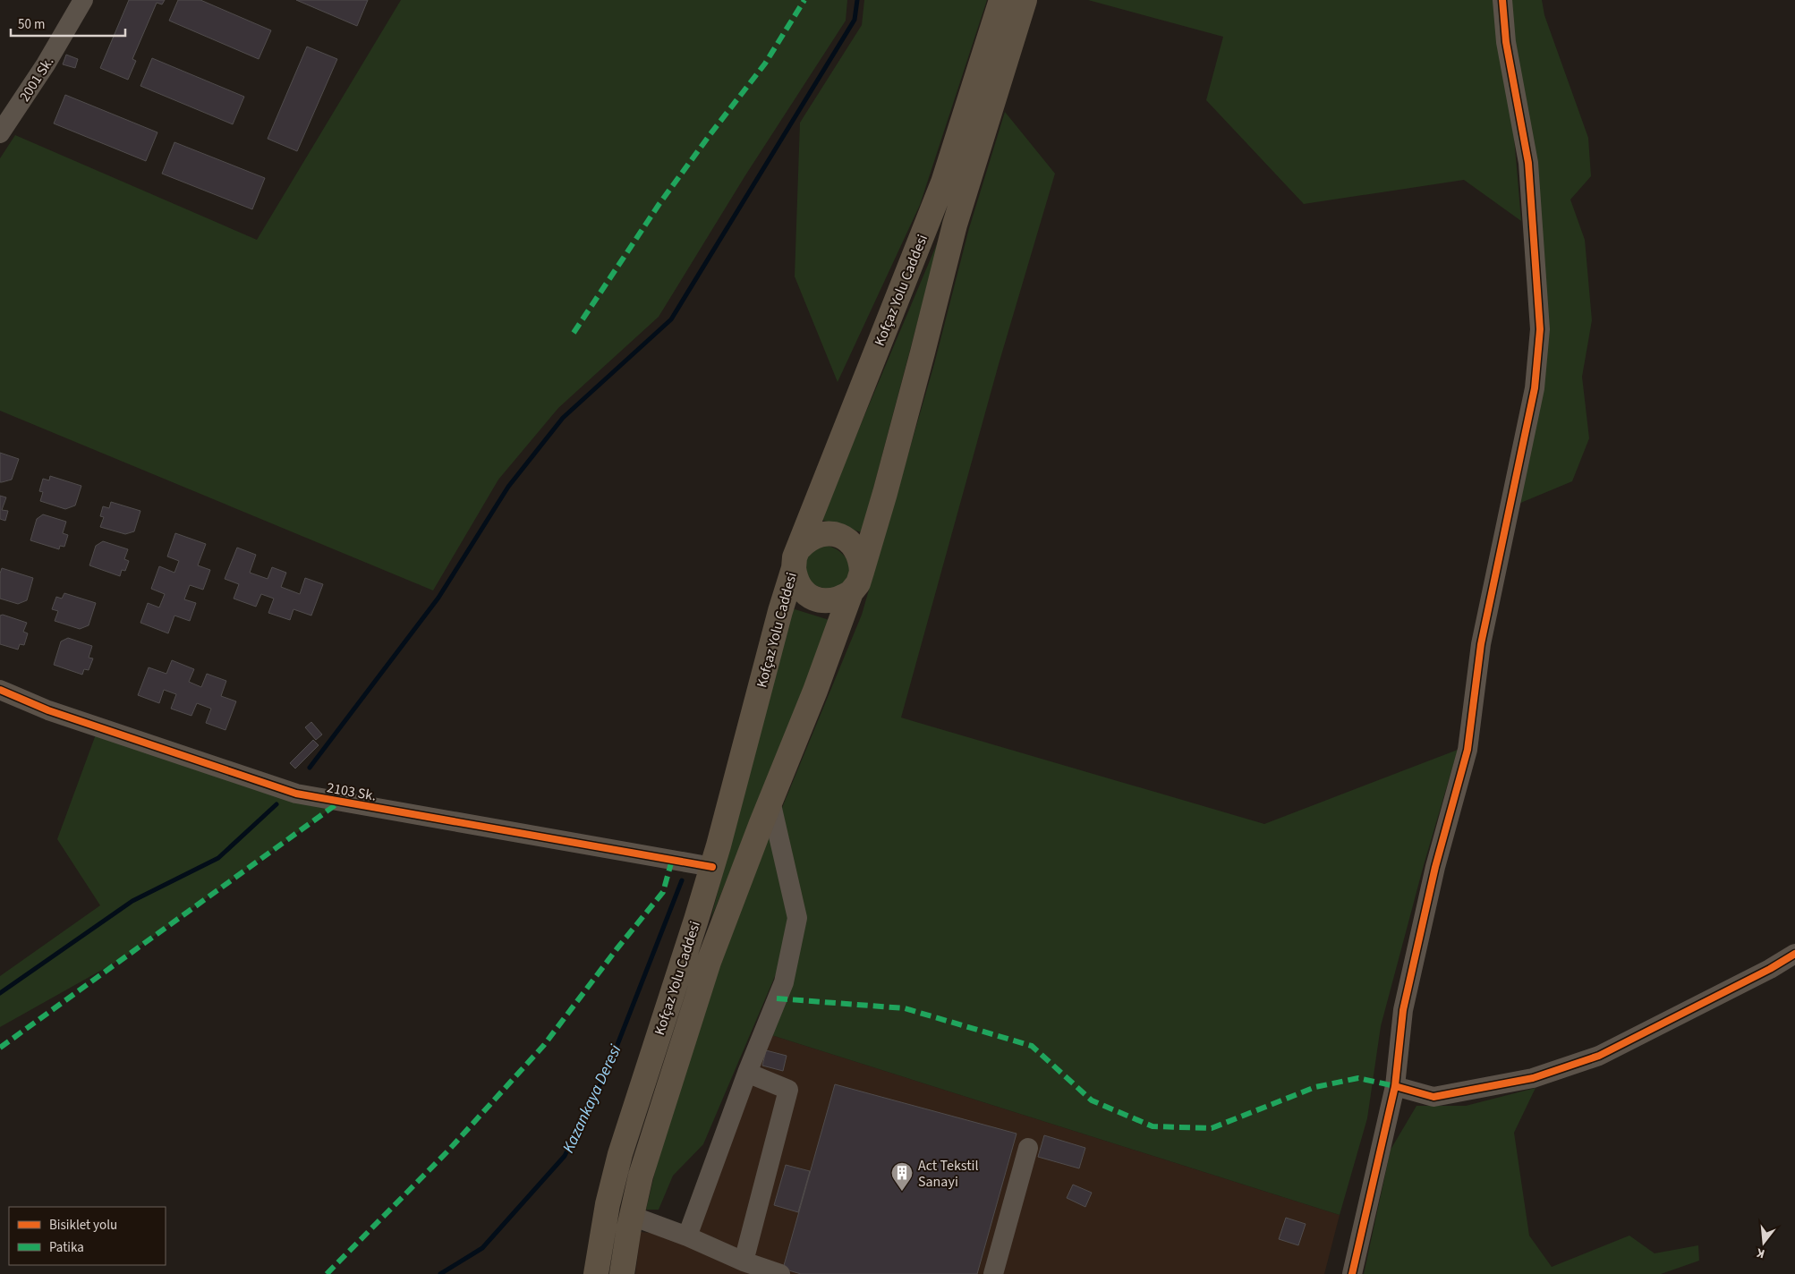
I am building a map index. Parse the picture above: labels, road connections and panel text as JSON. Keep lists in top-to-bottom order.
{
  "streets": {
    "main road": ["Kofçaz Yolu Caddesi"],
    "street": ["2001 Sk.", "2103 Sk."]
  },
  "crossings": [
    ["Kofçaz Yolu Caddesi", "2103 Sk."]
  ],
  "water": ["Kazankaya Deresi"],
  "places": {
    "building": ["Act Tekstil Sanayi"]
  },
  "legend": ["Bisiklet yolu", "Patika"],
  "scale_bar": "50 m",
  "north": "bottom"
}
